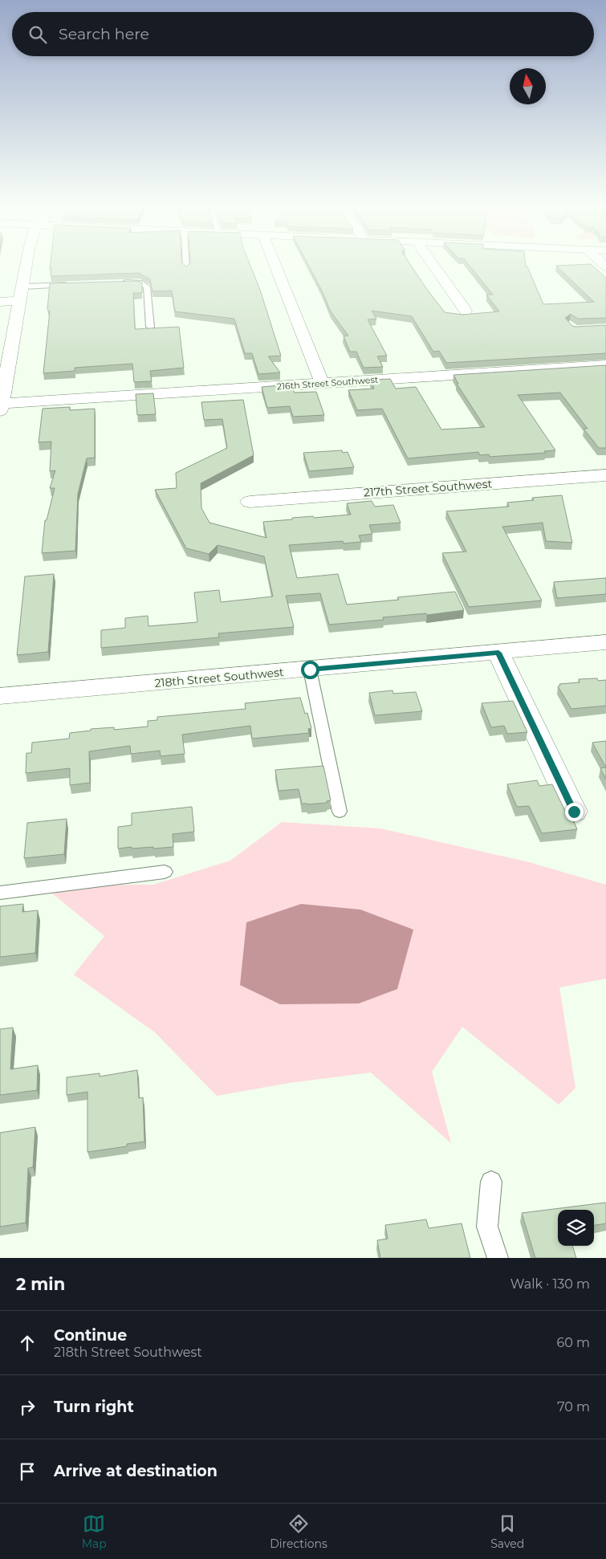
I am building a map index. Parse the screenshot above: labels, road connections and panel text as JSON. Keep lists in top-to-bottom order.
{
  "streets": {
    "street": ["216th Street Southwest", "217th Street Southwest", "218th Street Southwest"]
  },
  "north": "top",
  "page": {
    "search": "Search here",
    "heading": ["2 min", "Walk · 130 m"],
    "list": [
      ["Continue", "218th Street Southwest", "60 m"],
      ["Turn right", "70 m"],
      "Arrive at destination"
    ],
    "nav": ["Map", "Directions", "Saved"]
  }
}
